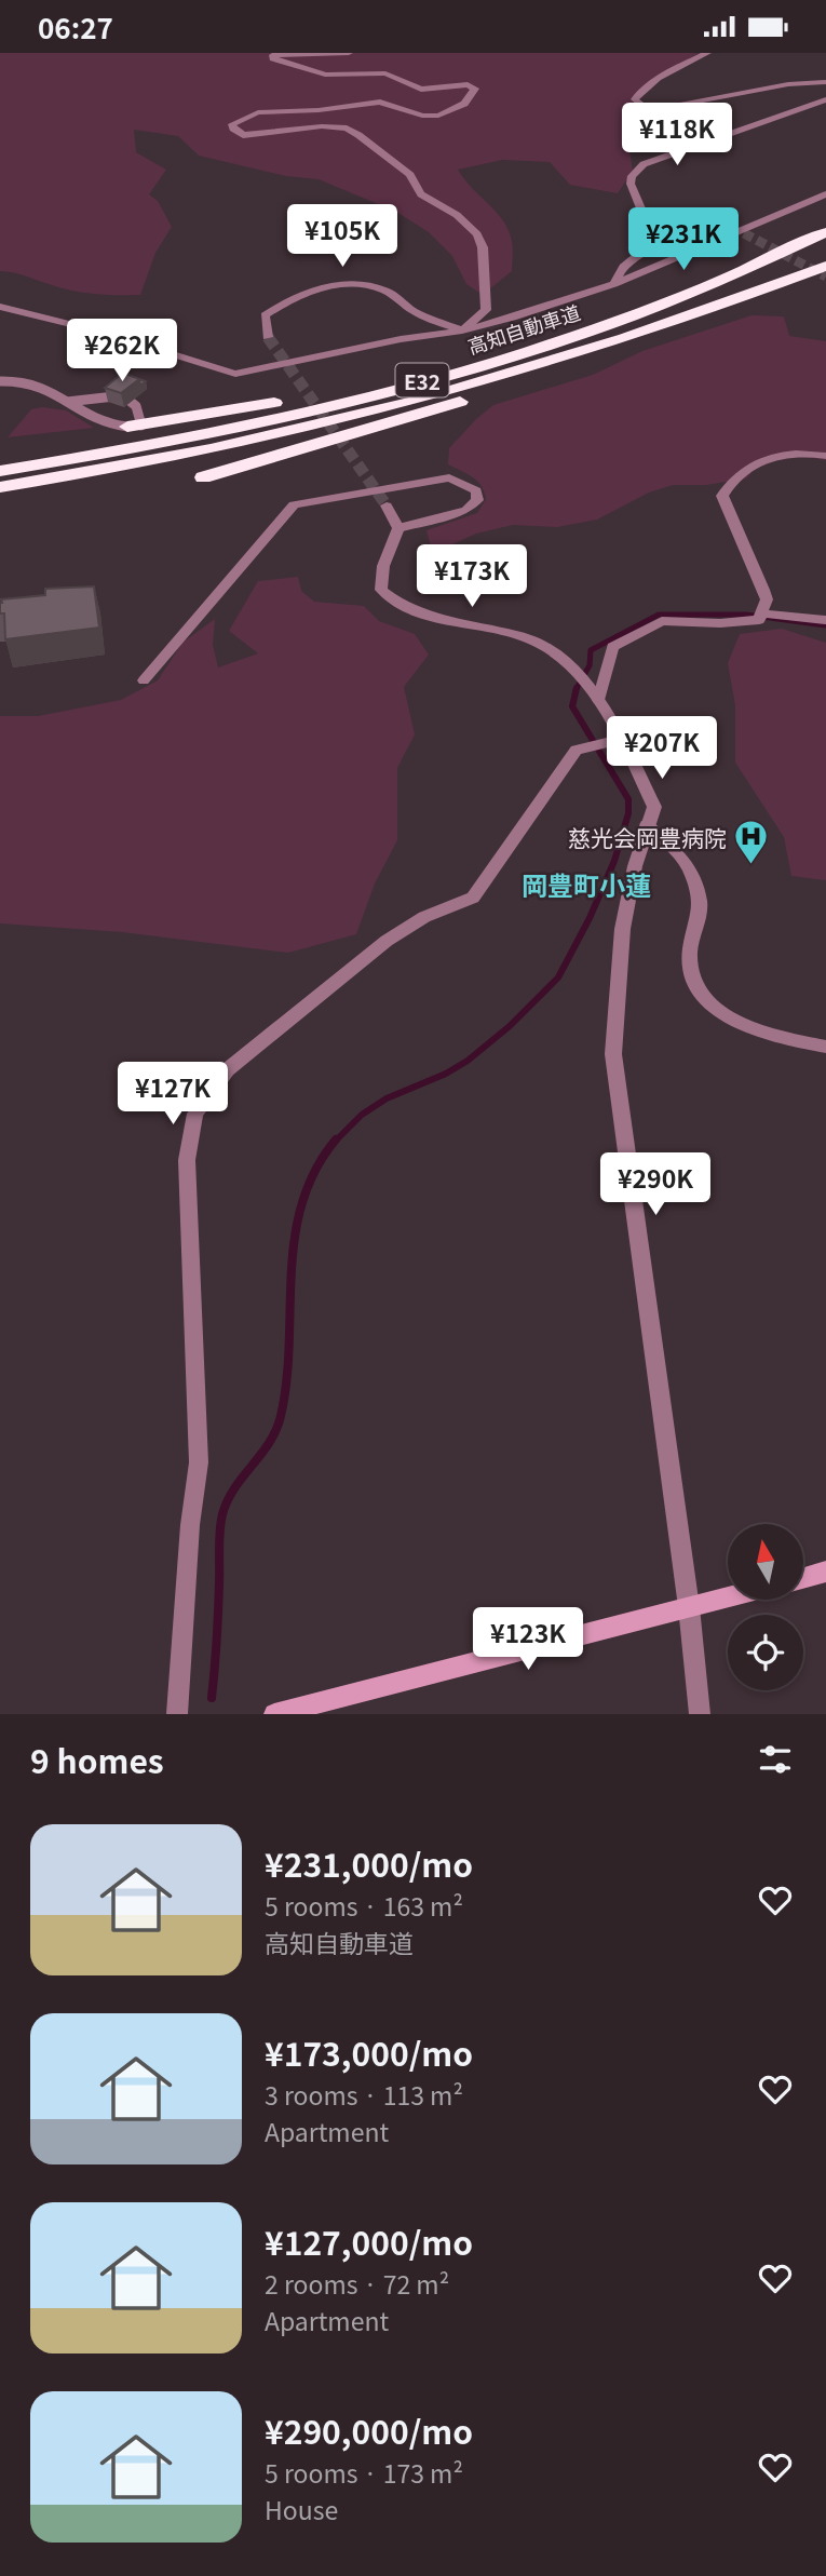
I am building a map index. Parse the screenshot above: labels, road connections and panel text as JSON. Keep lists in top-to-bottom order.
{
  "streets": {
    "highway": ["高知自動車道", "E32"]
  },
  "districts": ["岡豊町小蓮"],
  "places": {
    "hospital": ["慈光会岡豊病院"]
  },
  "north": "top",
  "page": {
    "status": "06:27",
    "price": [
      "¥118K",
      "¥105K",
      "¥231K",
      "¥262K",
      "¥173K",
      "¥207K",
      "¥127K",
      "¥290K",
      "¥123K"
    ],
    "heading": "9 homes",
    "list": [
      {
        "name": "¥231,000/mo",
        "note": "5 rooms · 163 m² · 高知自動車道"
      },
      {
        "name": "¥173,000/mo",
        "note": "3 rooms · 113 m² · Apartment"
      },
      {
        "name": "¥127,000/mo",
        "note": "2 rooms · 72 m² · Apartment"
      },
      {
        "name": "¥290,000/mo",
        "note": "5 rooms · 173 m² · House"
      }
    ]
  }
}
